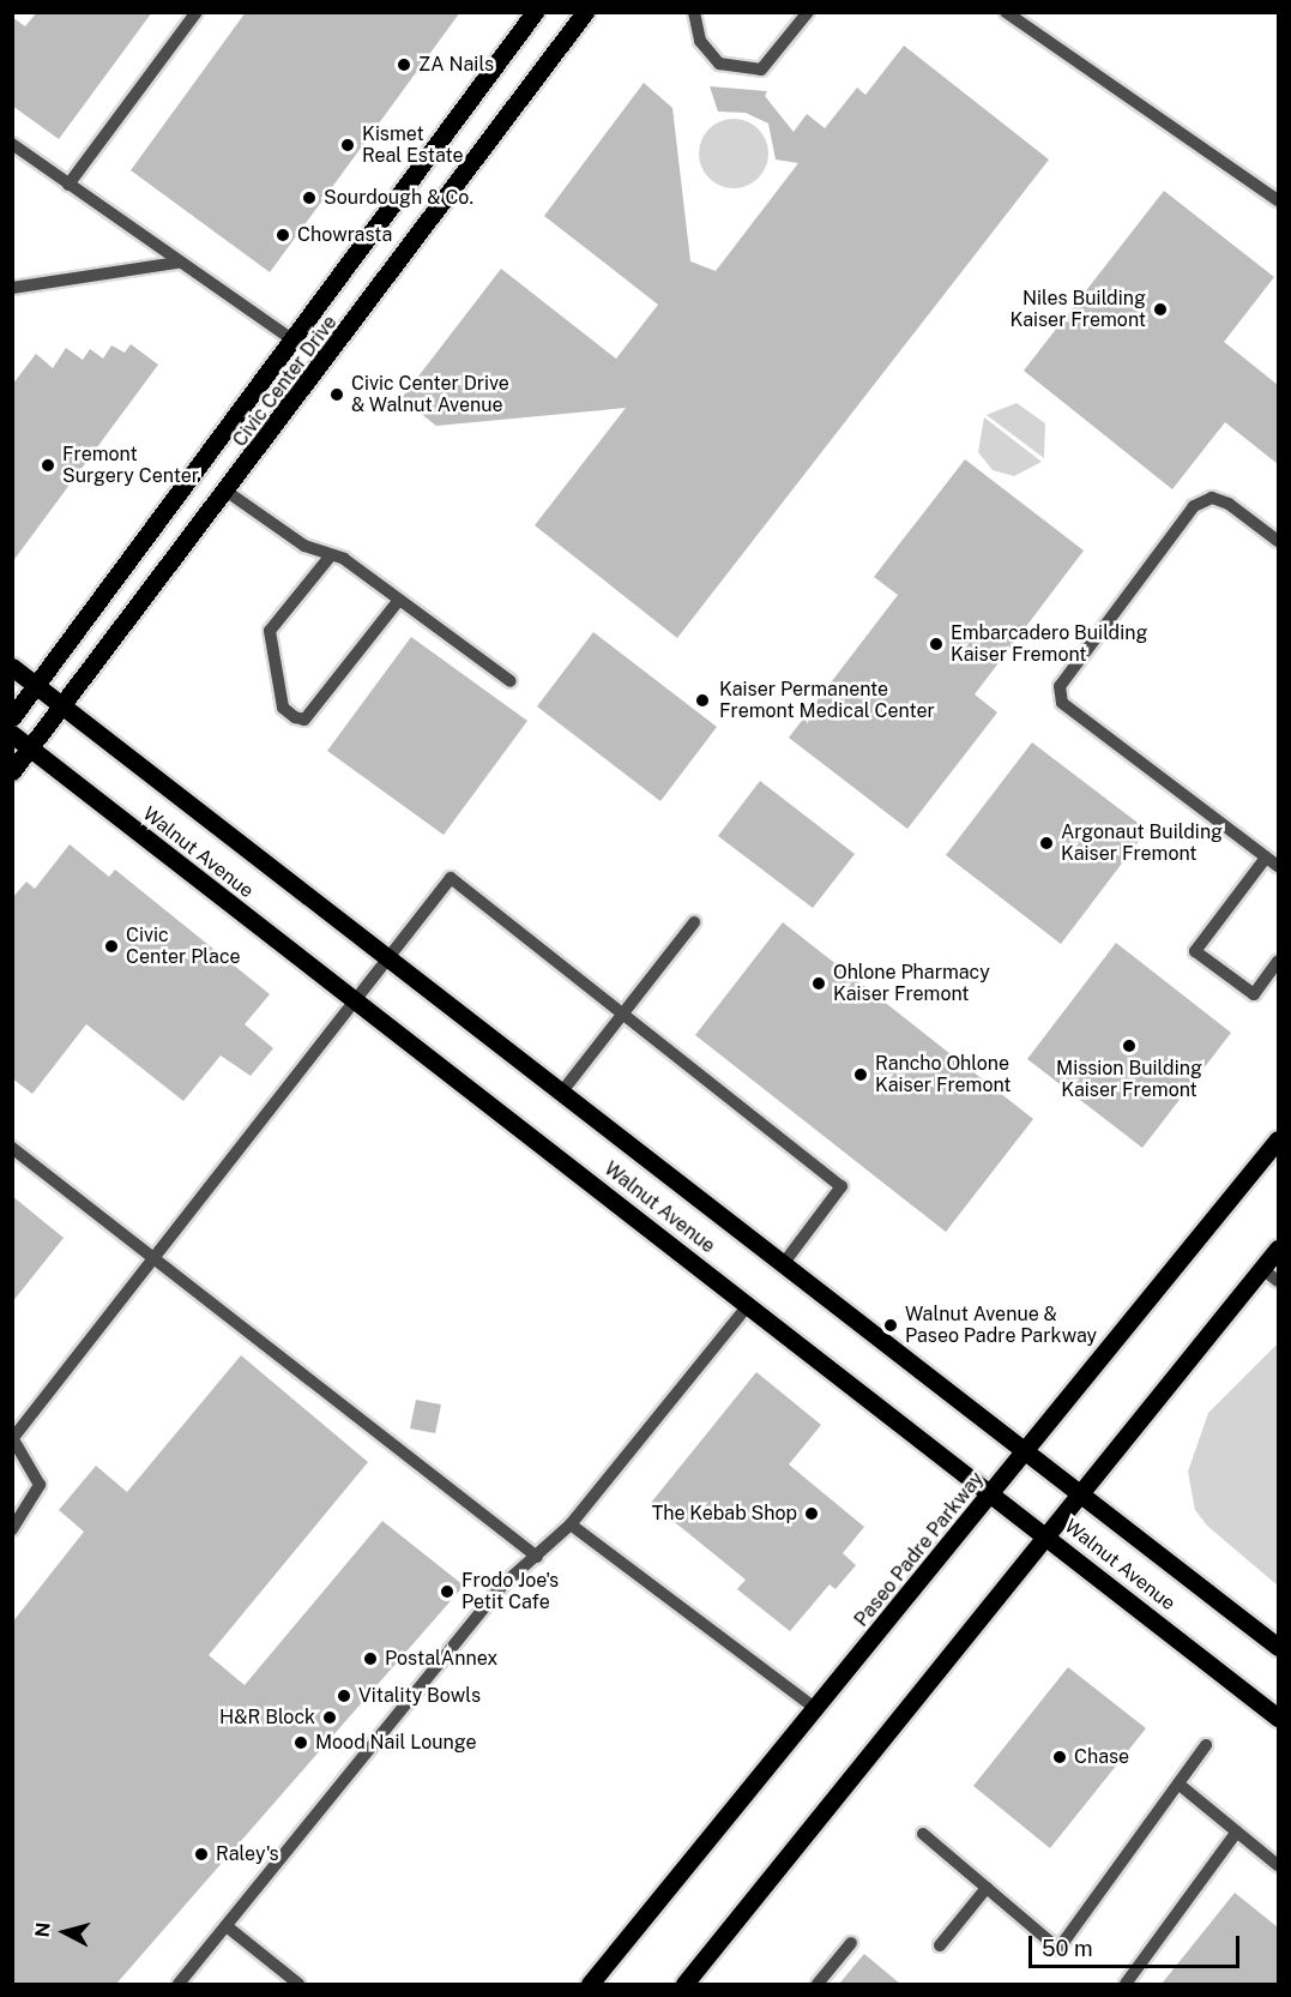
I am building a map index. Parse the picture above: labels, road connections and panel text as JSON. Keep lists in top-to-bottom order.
{
  "streets": {
    "main road": ["Civic Center Drive", "Walnut Avenue", "Paseo Padre Parkway"]
  },
  "crossings": [
    ["Civic Center Drive", "Walnut Avenue"],
    ["Walnut Avenue", "Paseo Padre Parkway"]
  ],
  "places": [
    "ZA Nails",
    "Kismet Real Estate",
    "Sourdough & Co.",
    "Chowrasta",
    "Niles Building Kaiser Fremont",
    "Civic Center Drive & Walnut Avenue",
    "Fremont Surgery Center",
    "Embarcadero Building Kaiser Fremont",
    "Kaiser Permanente Fremont Medical Center",
    "Argonaut Building Kaiser Fremont",
    "Civic Center Place",
    "Ohlone Pharmacy Kaiser Fremont",
    "Mission Building Kaiser Fremont",
    "Rancho Ohlone Kaiser Fremont",
    "Walnut Avenue & Paseo Padre Parkway",
    "The Kebab Shop",
    "Frodo Joe's Petit Cafe",
    "PostalAnnex",
    "Vitality Bowls",
    "H&R Block",
    "Mood Nail Lounge",
    "Chase",
    "Raley's"
  ],
  "scale_bar": "50 m",
  "north": "left"
}
